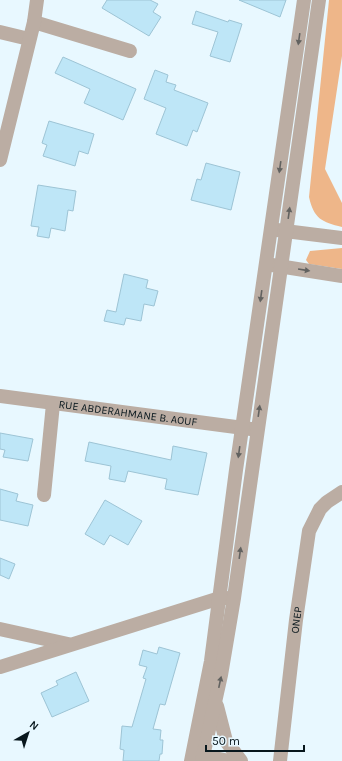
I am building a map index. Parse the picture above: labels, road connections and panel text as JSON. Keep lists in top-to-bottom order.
{
  "streets": {
    "street": ["RUE ABDERAHMANE B. AOUF", "ONEP"]
  },
  "scale_bar": "50 m",
  "north": "top right"
}
